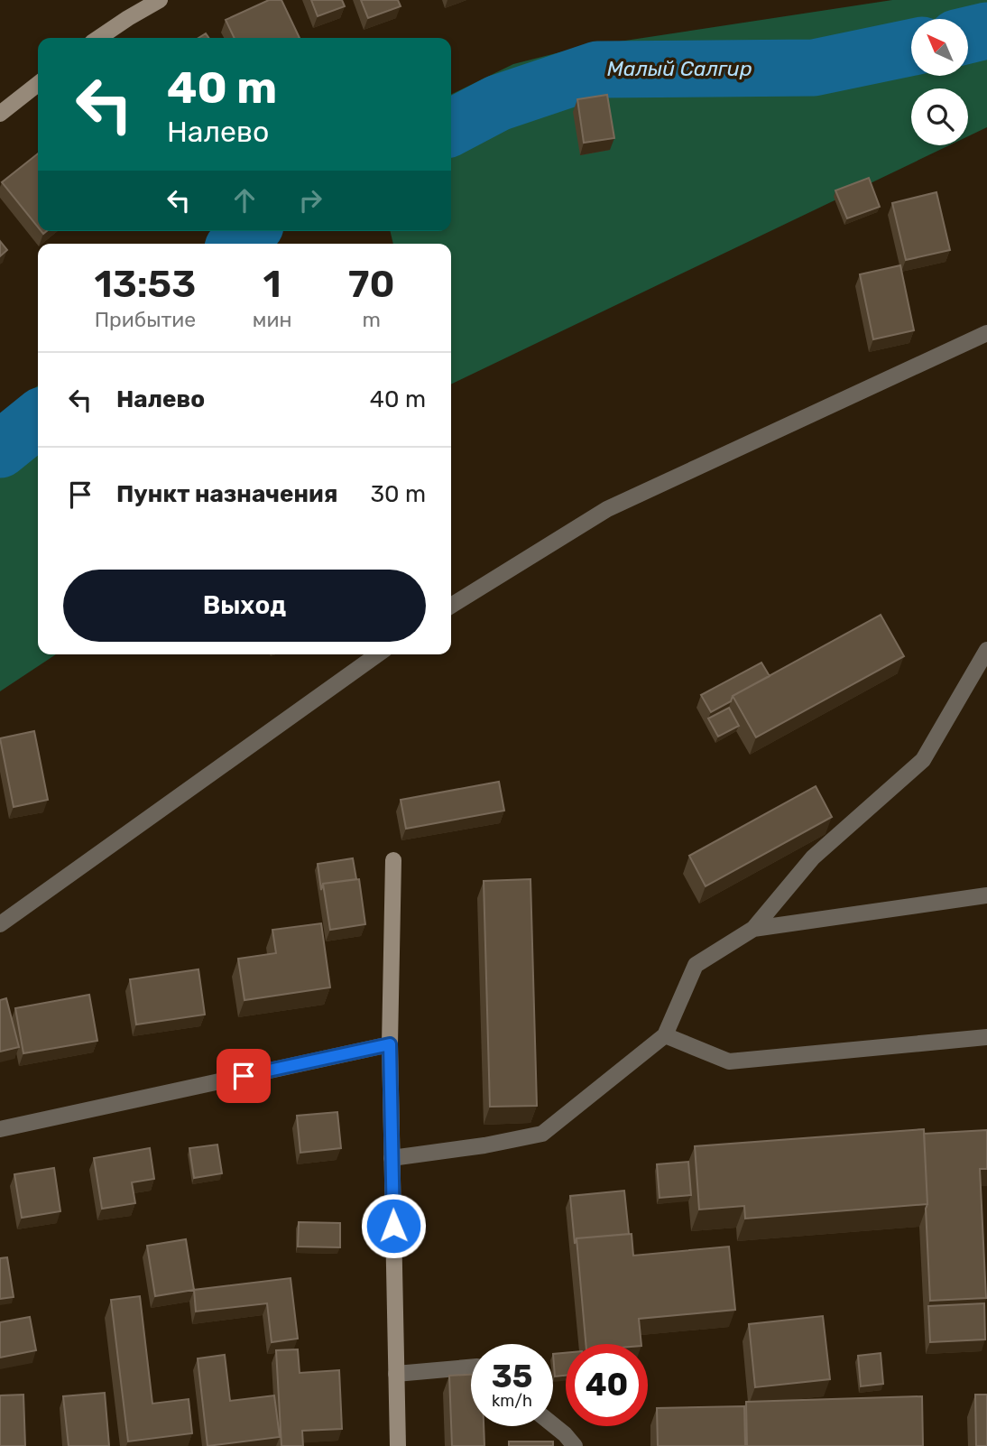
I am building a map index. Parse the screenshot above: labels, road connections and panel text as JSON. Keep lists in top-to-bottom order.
{
  "water": ["Малый Салгир"],
  "north": "top left",
  "page": {
    "turn": ["40 m", "Налево"],
    "eta": [
      "13:53",
      "Прибытие",
      "1",
      "мин",
      "70",
      "m"
    ],
    "list": [
      {
        "name": "Налево",
        "value": "40 m"
      },
      {
        "name": "Пункт назначения",
        "value": "30 m"
      }
    ],
    "buttons": "Выход",
    "speed": "35 km/h",
    "limit": "40"
  }
}
